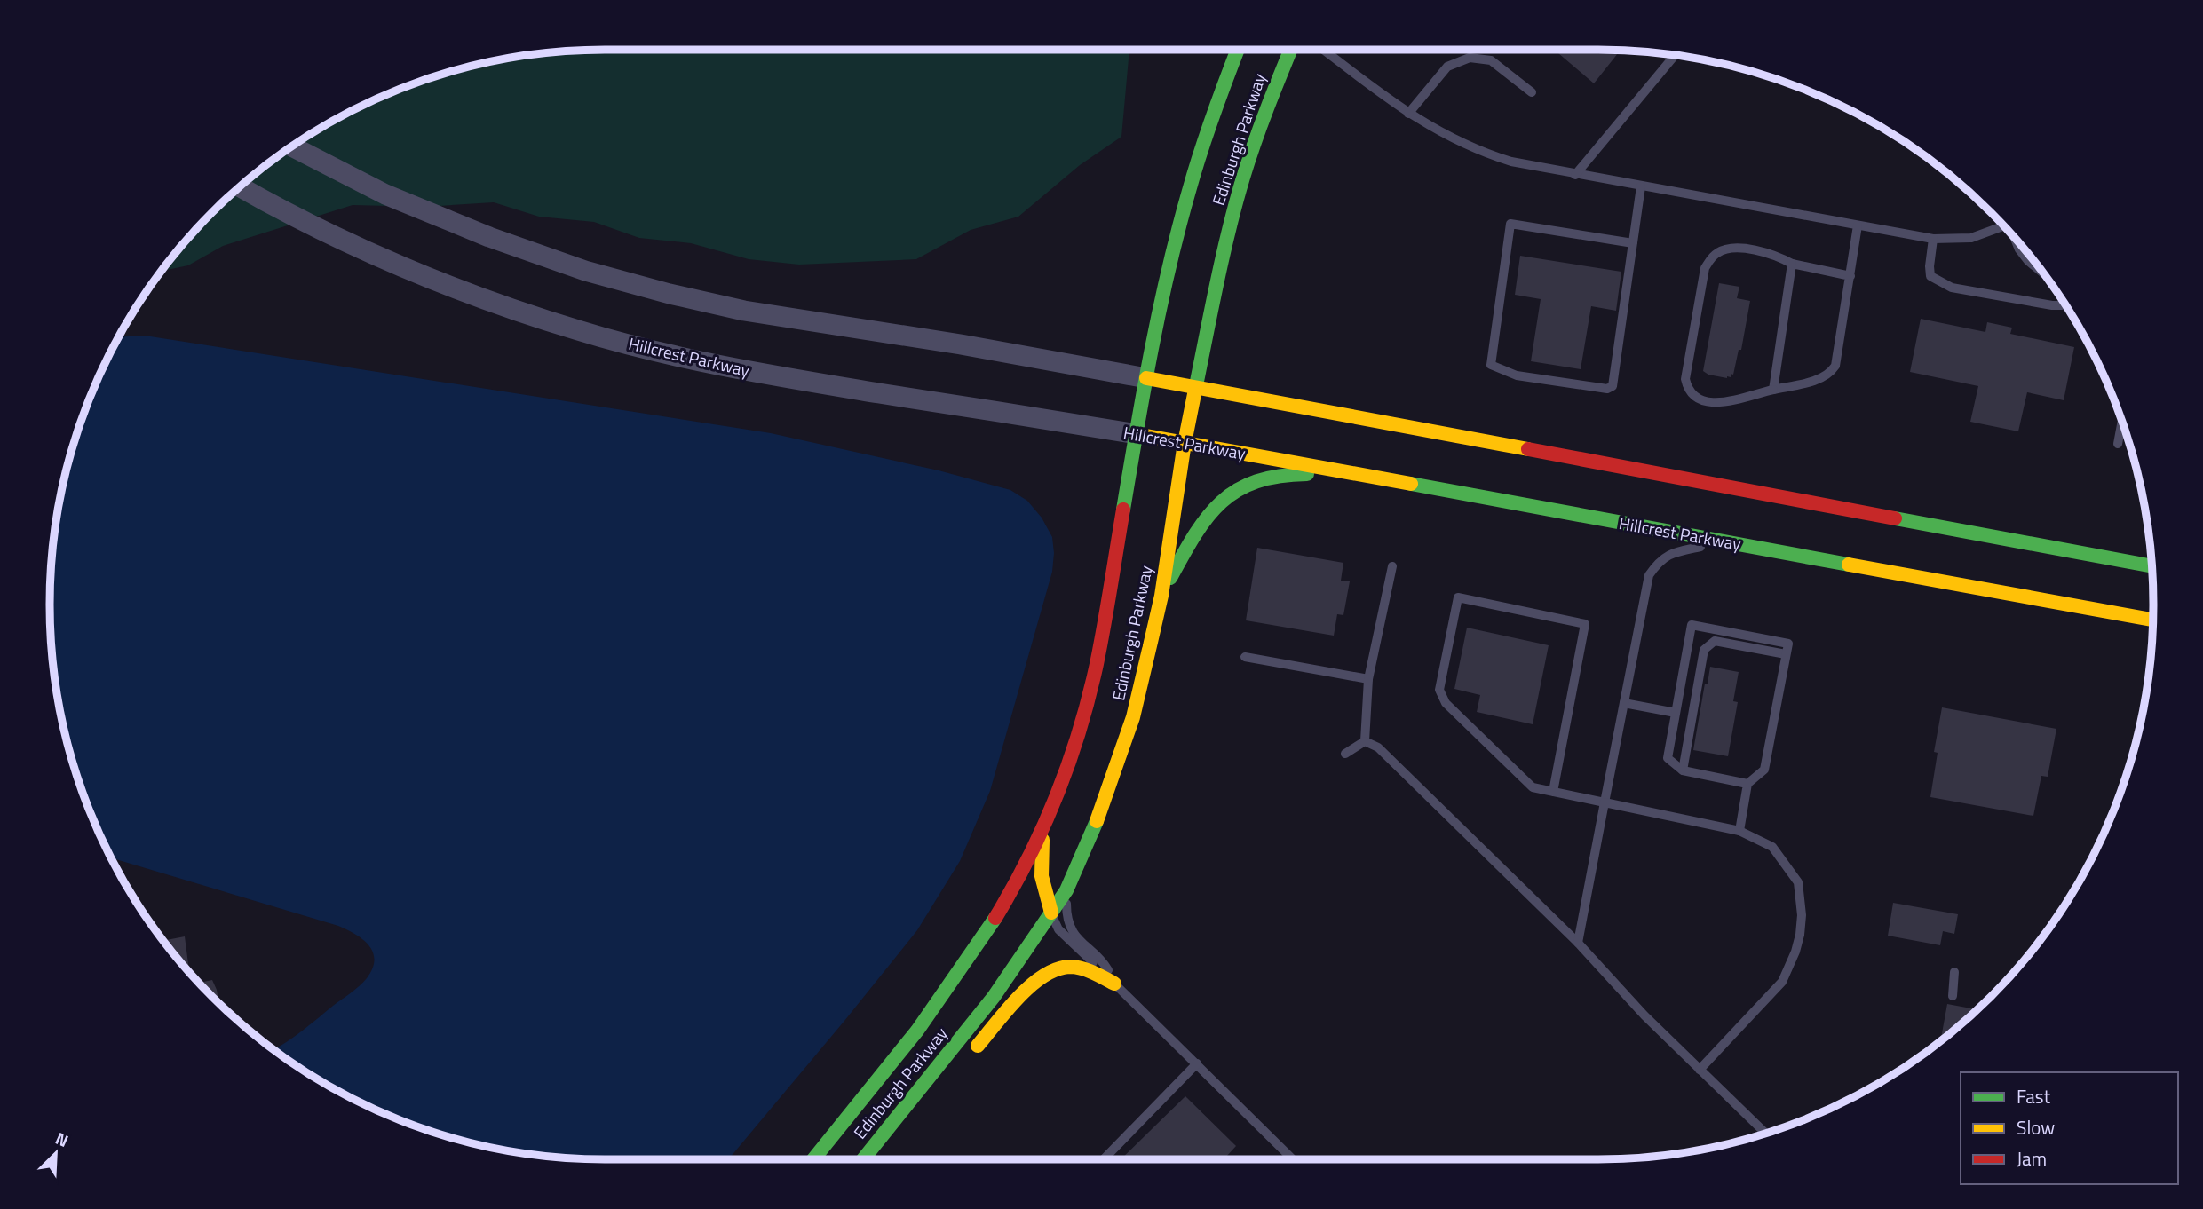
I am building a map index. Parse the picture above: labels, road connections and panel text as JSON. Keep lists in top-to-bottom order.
{
  "streets": {
    "main road": ["Edinburgh Parkway", "Hillcrest Parkway"]
  },
  "crossings": [
    ["Edinburgh Parkway", "Hillcrest Parkway"]
  ],
  "legend": ["Fast", "Slow", "Jam"],
  "north": "top right"
}
